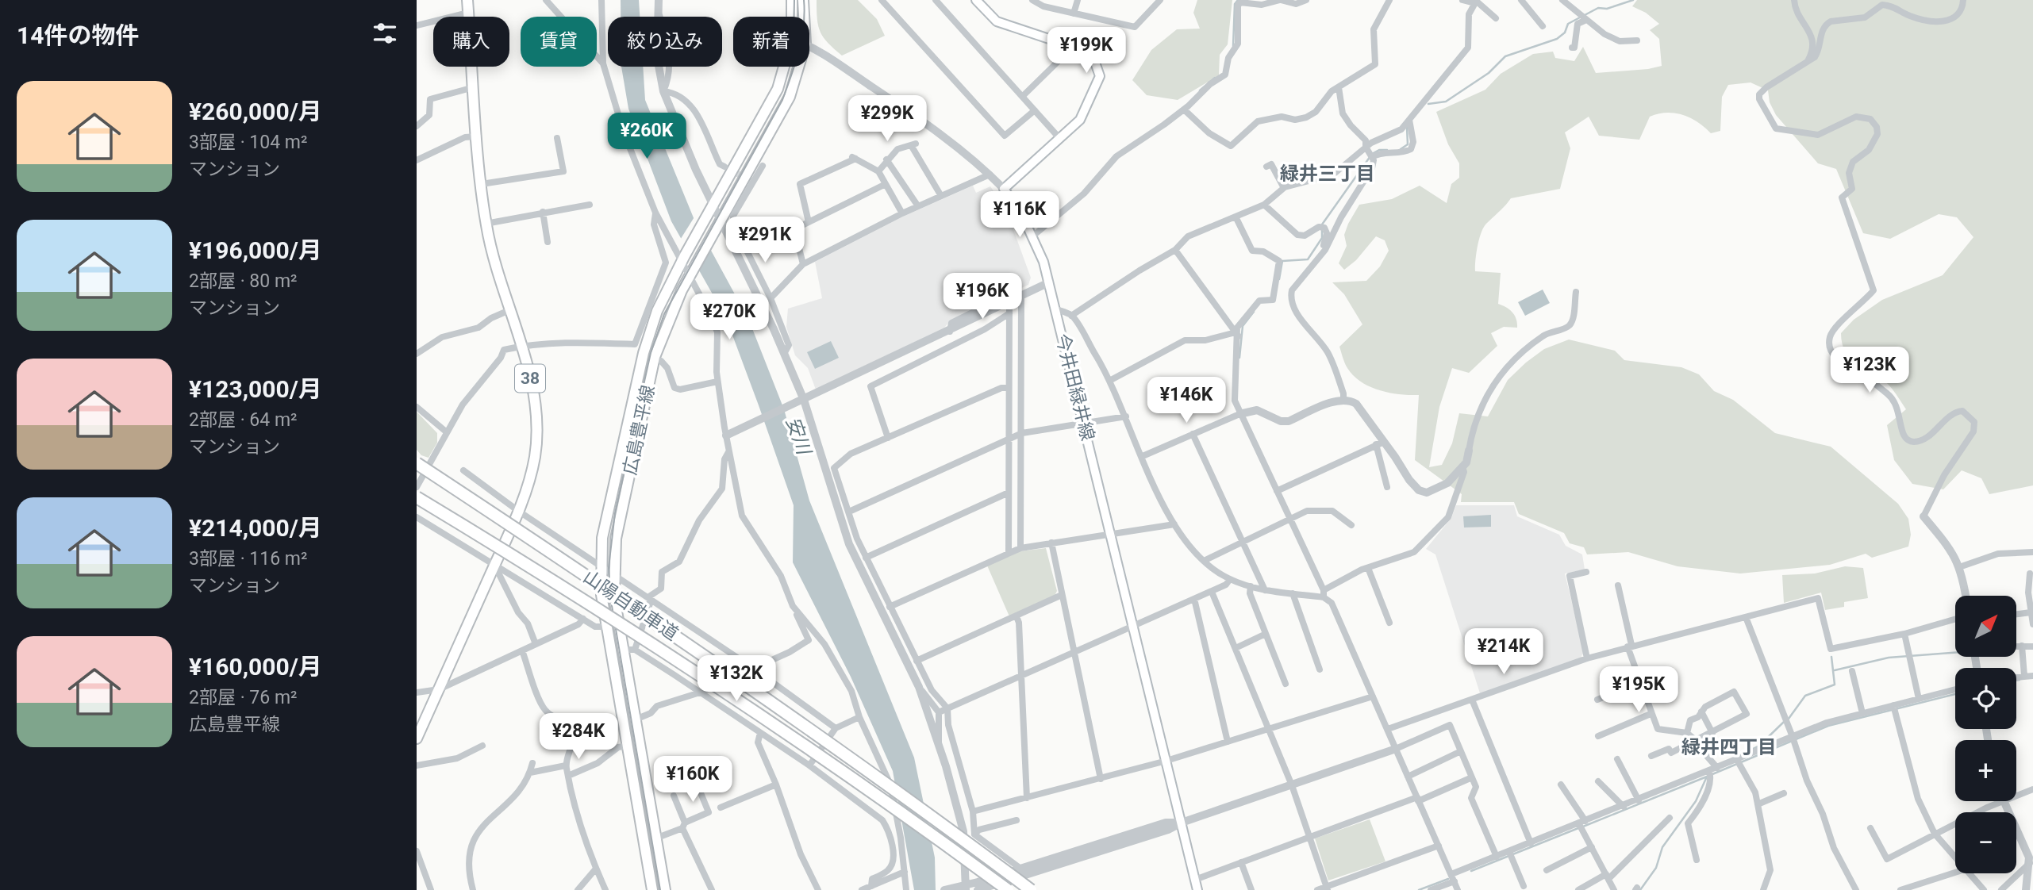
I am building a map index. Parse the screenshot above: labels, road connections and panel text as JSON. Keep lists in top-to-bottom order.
{
  "streets": {
    "highway": ["山陽自動車道"],
    "main road": ["38", "今井田緑井線", "広島豊平線"]
  },
  "districts": ["緑井三丁目", "緑井四丁目"],
  "water": ["安川"],
  "north": "top right",
  "page": {
    "heading": "14件の物件",
    "chip": [
      "購入",
      "賃貸",
      "絞り込み",
      "新着"
    ],
    "price": [
      "¥199K",
      "¥299K",
      "¥260K",
      "¥116K",
      "¥291K",
      "¥196K",
      "¥270K",
      "¥123K",
      "¥146K",
      "¥214K",
      "¥132K",
      "¥195K",
      "¥284K",
      "¥160K"
    ],
    "list": [
      {
        "name": "¥260,000/月",
        "note": "3部屋 · 104 m² · マンション"
      },
      {
        "name": "¥196,000/月",
        "note": "2部屋 · 80 m² · マンション"
      },
      {
        "name": "¥123,000/月",
        "note": "2部屋 · 64 m² · マンション"
      },
      {
        "name": "¥214,000/月",
        "note": "3部屋 · 116 m² · マンション"
      },
      {
        "name": "¥160,000/月",
        "note": "2部屋 · 76 m² · 広島豊平線"
      }
    ],
    "map_buttons": ["+", "−"]
  }
}
